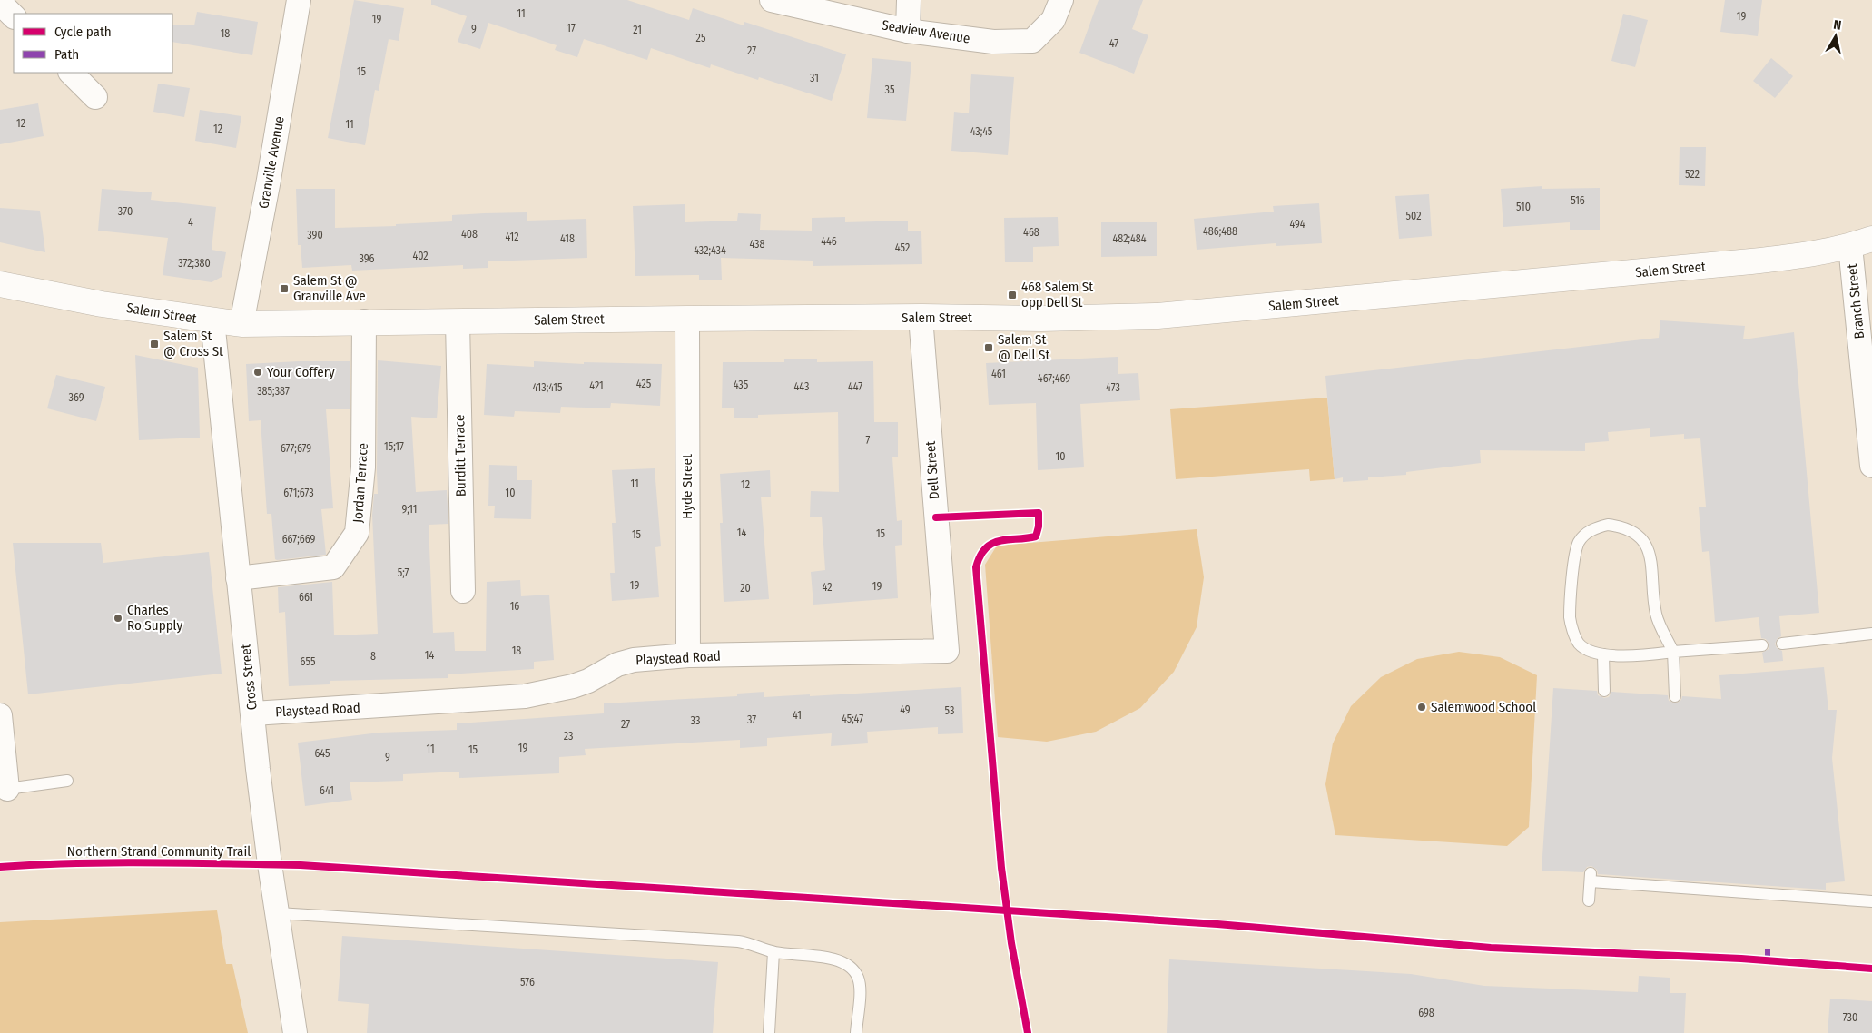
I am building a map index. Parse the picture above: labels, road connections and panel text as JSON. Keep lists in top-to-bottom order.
{
  "streets": {
    "main road": ["Salem Street"],
    "street": [
      "Seaview Avenue",
      "Granville Avenue",
      "Branch Street",
      "Burditt Terrace",
      "Dell Street",
      "Jordan Terrace",
      "Hyde Street",
      "Playstead Road",
      "Cross Street"
    ],
    "cycle path": ["Northern Strand Community Trail"]
  },
  "crossings": [
    ["Granville Avenue", "Salem Street"],
    ["Salem Street", "Branch Street"],
    ["Salem Street", "Burditt Terrace"],
    ["Salem Street", "Dell Street"],
    ["Salem Street", "Jordan Terrace"],
    ["Salem Street", "Hyde Street"],
    ["Salem Street", "Cross Street"],
    ["Dell Street", "Playstead Road"],
    ["Jordan Terrace", "Cross Street"],
    ["Hyde Street", "Playstead Road"],
    ["Playstead Road", "Cross Street"]
  ],
  "places": {
    "transit": [
      "Salem St @ Granville Ave",
      "468 Salem St opp Dell St",
      "Salem St @ Cross St",
      "Salem St @ Dell St"
    ],
    "other": ["Your Coffery", "Charles Ro Supply", "Salemwood School"]
  },
  "house_numbers": [
    "11",
    "19",
    "19",
    "17",
    "9",
    "21",
    "18",
    "25",
    "47",
    "27",
    "15",
    "31",
    "35",
    "12",
    "11",
    "12",
    "43;45",
    "522",
    "516",
    "510",
    "370",
    "502",
    "4",
    "494",
    "486;488",
    "468",
    "408",
    "390",
    "412",
    "418",
    "482;484",
    "446",
    "438",
    "452",
    "432;434",
    "402",
    "396",
    "372;380",
    "461",
    "467;469",
    "425",
    "435",
    "421",
    "443",
    "447",
    "413;415",
    "473",
    "385;387",
    "369",
    "7",
    "15;17",
    "677;679",
    "10",
    "11",
    "12",
    "671;673",
    "10",
    "9;11",
    "14",
    "15",
    "15",
    "667;669",
    "5;7",
    "19",
    "19",
    "42",
    "20",
    "661",
    "16",
    "18",
    "14",
    "8",
    "655",
    "49",
    "53",
    "41",
    "45;47",
    "37",
    "33",
    "27",
    "23",
    "19",
    "11",
    "15",
    "645",
    "9",
    "641",
    "576",
    "698",
    "730"
  ],
  "legend": ["Cycle path", "Path"],
  "north": "top"
}
